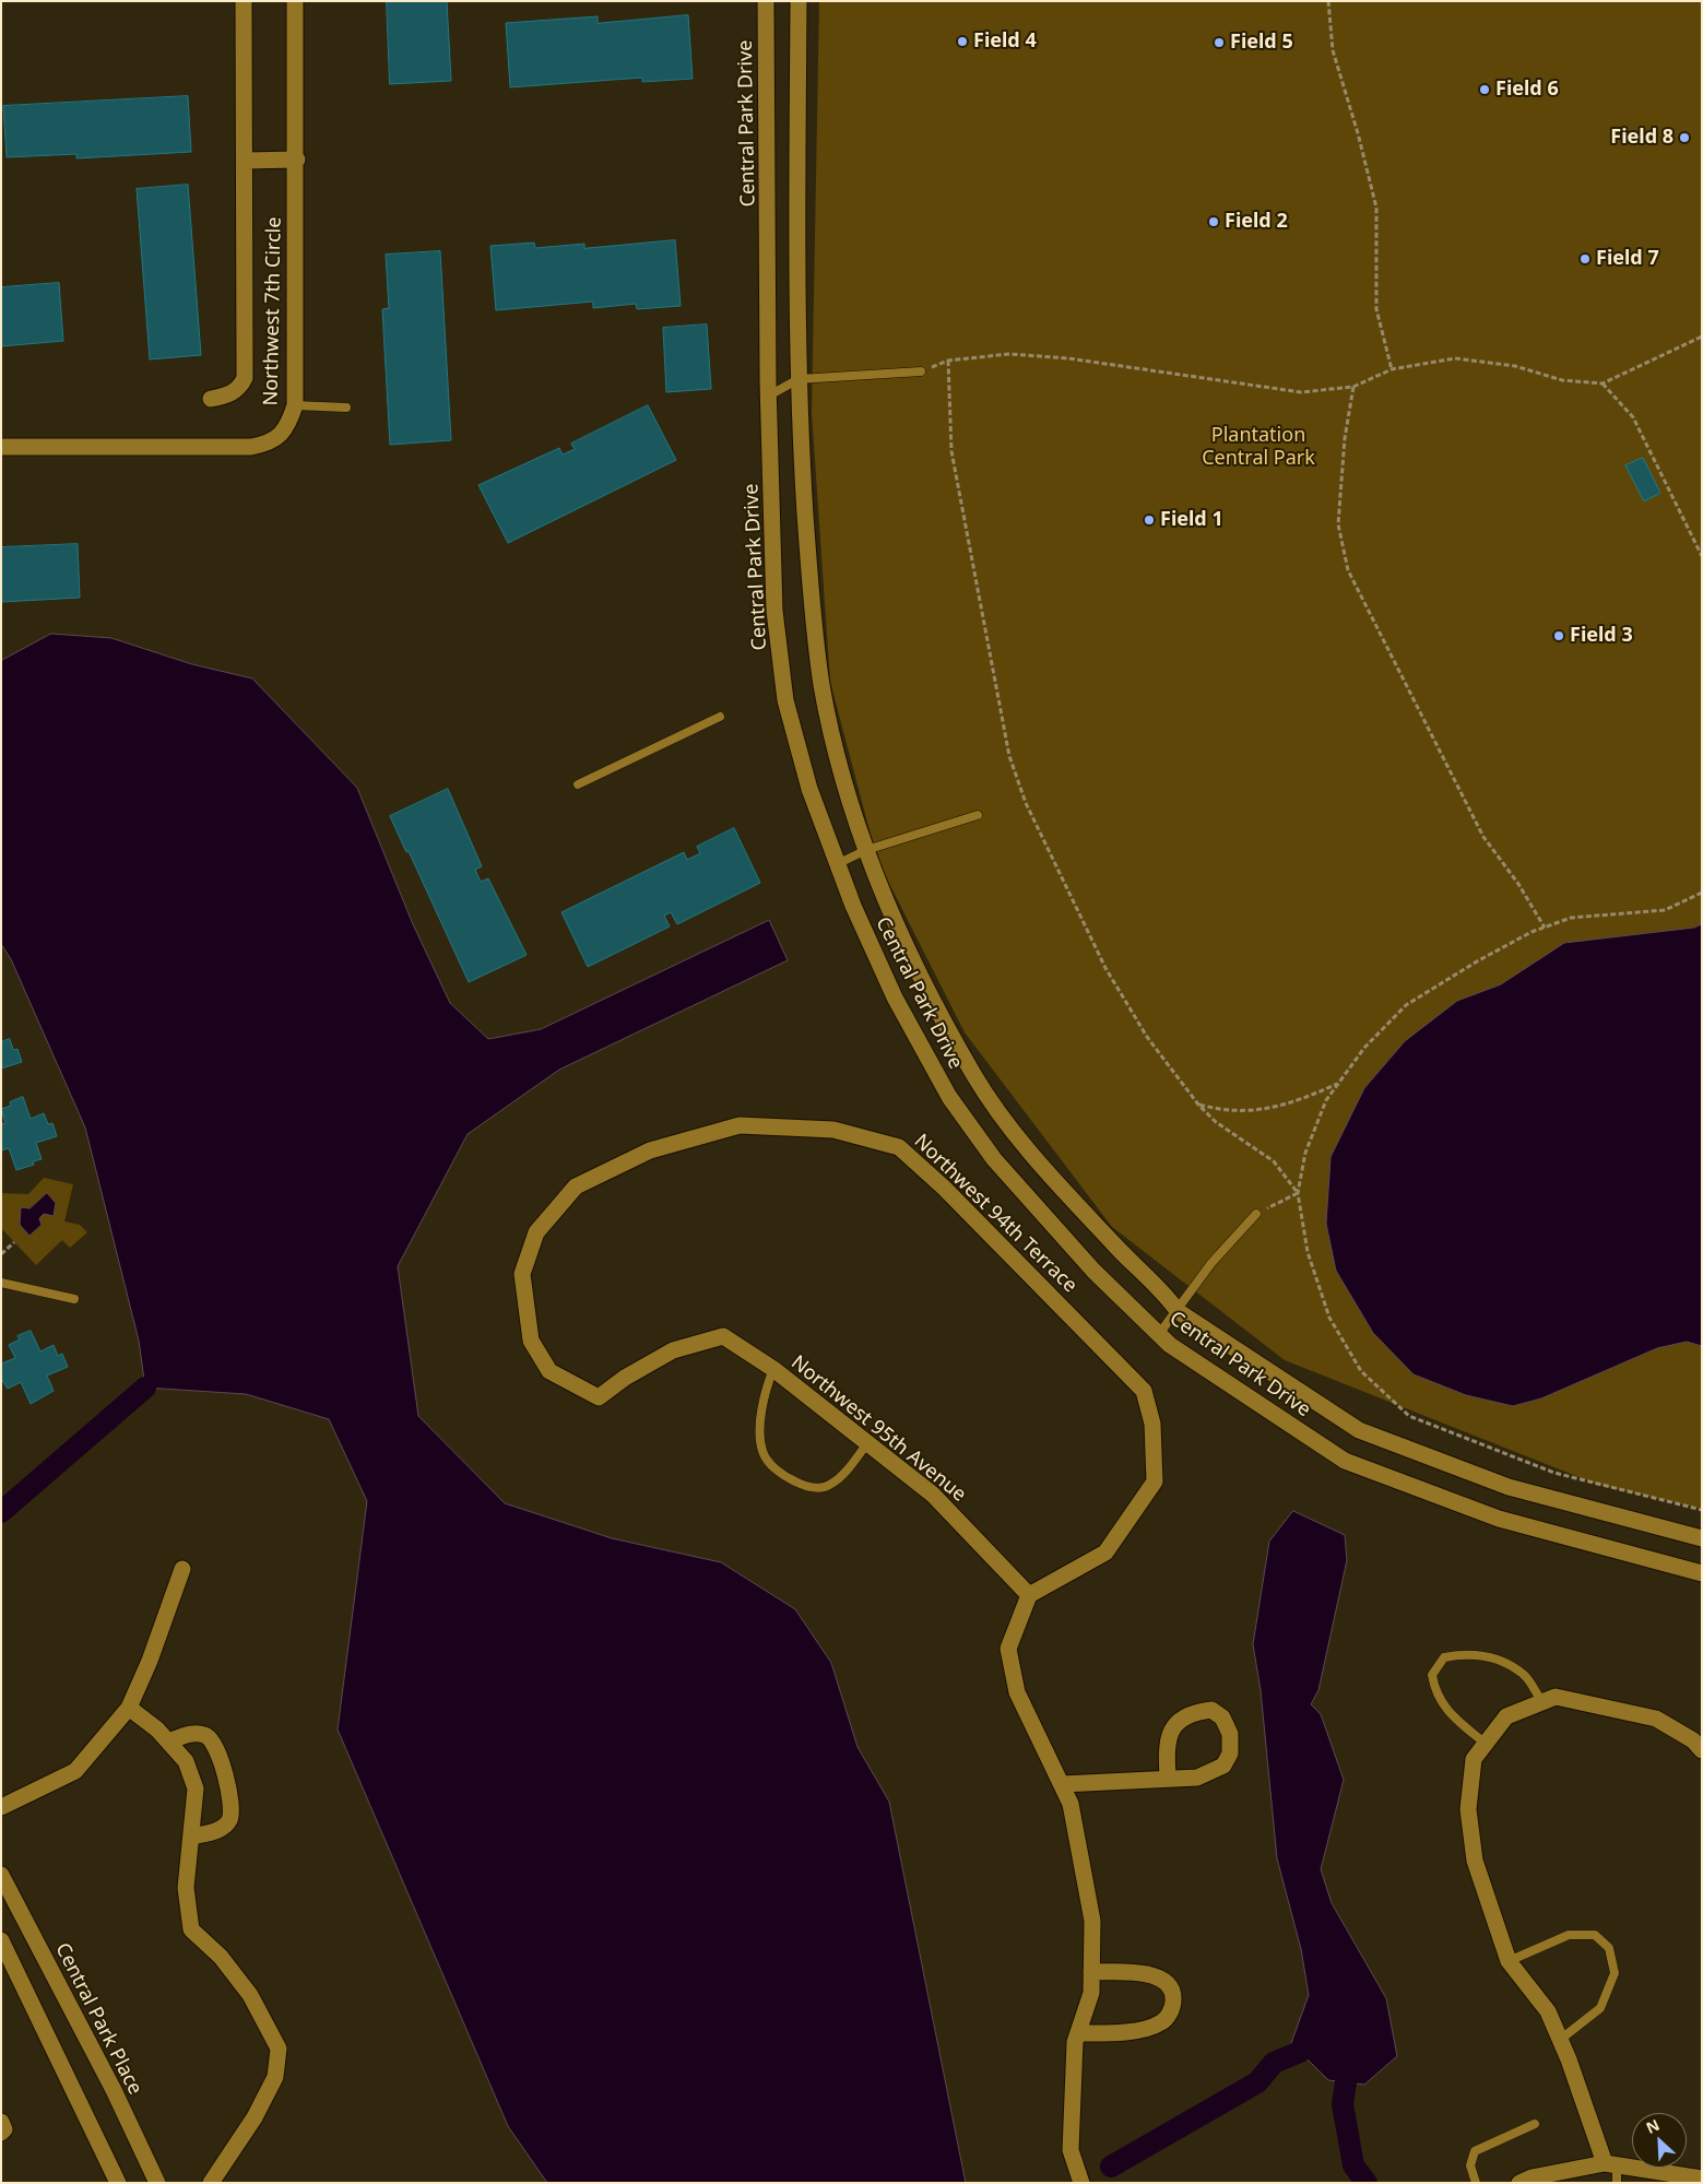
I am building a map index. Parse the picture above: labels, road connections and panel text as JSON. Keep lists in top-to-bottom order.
{
  "streets": {
    "street": [
      "Central Park Drive",
      "Northwest 7th Circle",
      "Northwest 94th Terrace",
      "Northwest 95th Avenue",
      "Central Park Place"
    ]
  },
  "crossings": [
    ["Northwest 94th Terrace", "Northwest 95th Avenue"]
  ],
  "parks": ["Plantation Central Park"],
  "places": [
    "Field 4",
    "Field 5",
    "Field 6",
    "Field 8",
    "Field 2",
    "Field 7",
    "Field 1",
    "Field 3"
  ],
  "north": "top left"
}
